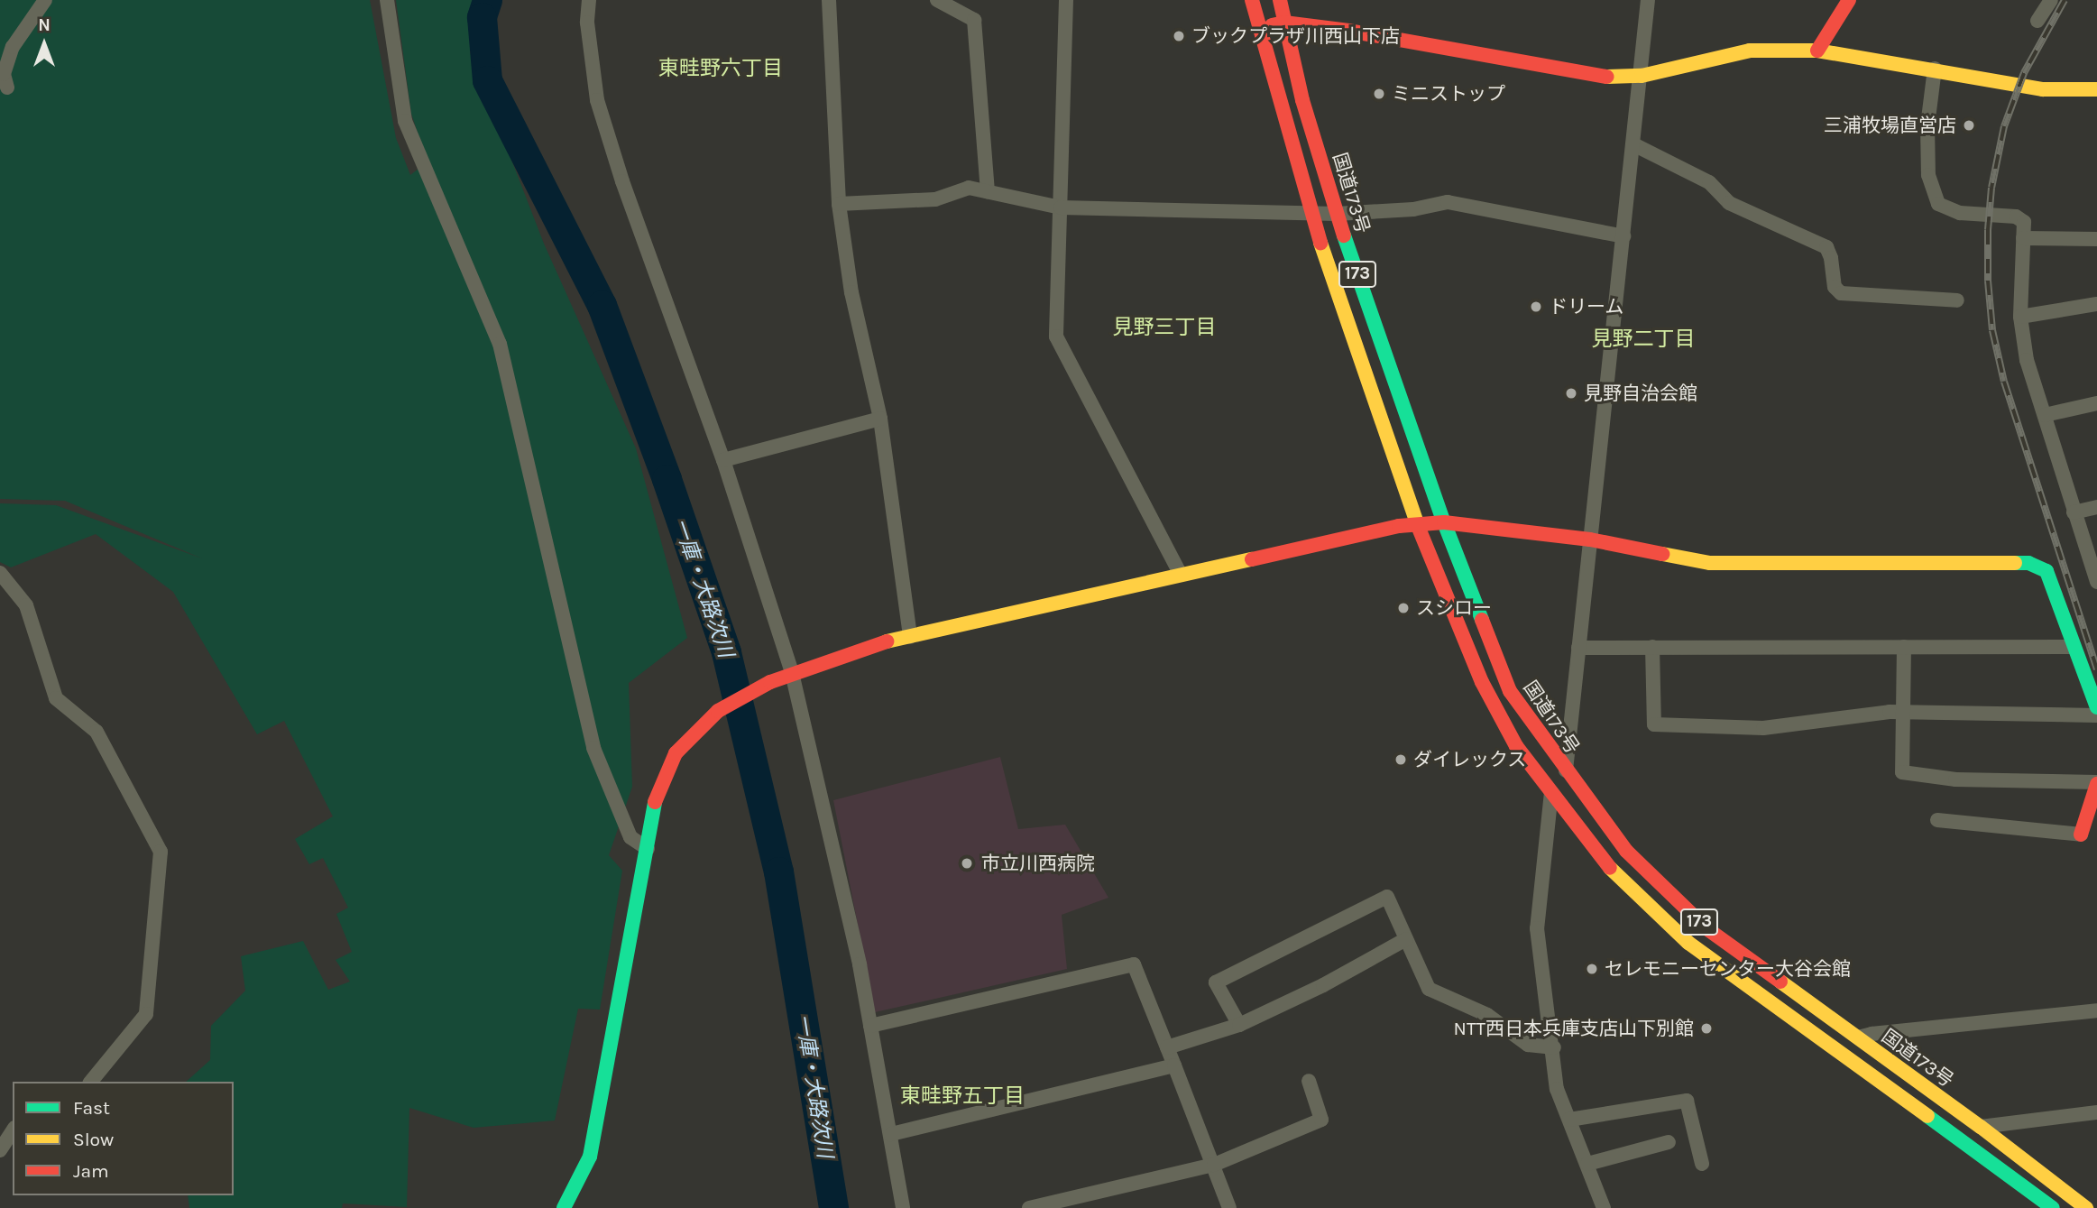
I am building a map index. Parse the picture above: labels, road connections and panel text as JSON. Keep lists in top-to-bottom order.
{
  "streets": {
    "main road": ["国道173号", "173"]
  },
  "districts": [
    "東畦野六丁目",
    "見野三丁目",
    "見野二丁目",
    "東畦野五丁目"
  ],
  "water": ["一庫・大路次川"],
  "places": [
    "ブックプラザ川西山下店",
    "ミニストップ",
    "三浦牧場直営店",
    "ドリーム",
    "見野自治会館",
    "スシロー",
    "ダイレックス",
    "市立川西病院",
    "セレモニーセンター大谷会館",
    "NTT西日本兵庫支店山下別館"
  ],
  "legend": ["Fast", "Slow", "Jam"],
  "north": "top"
}
